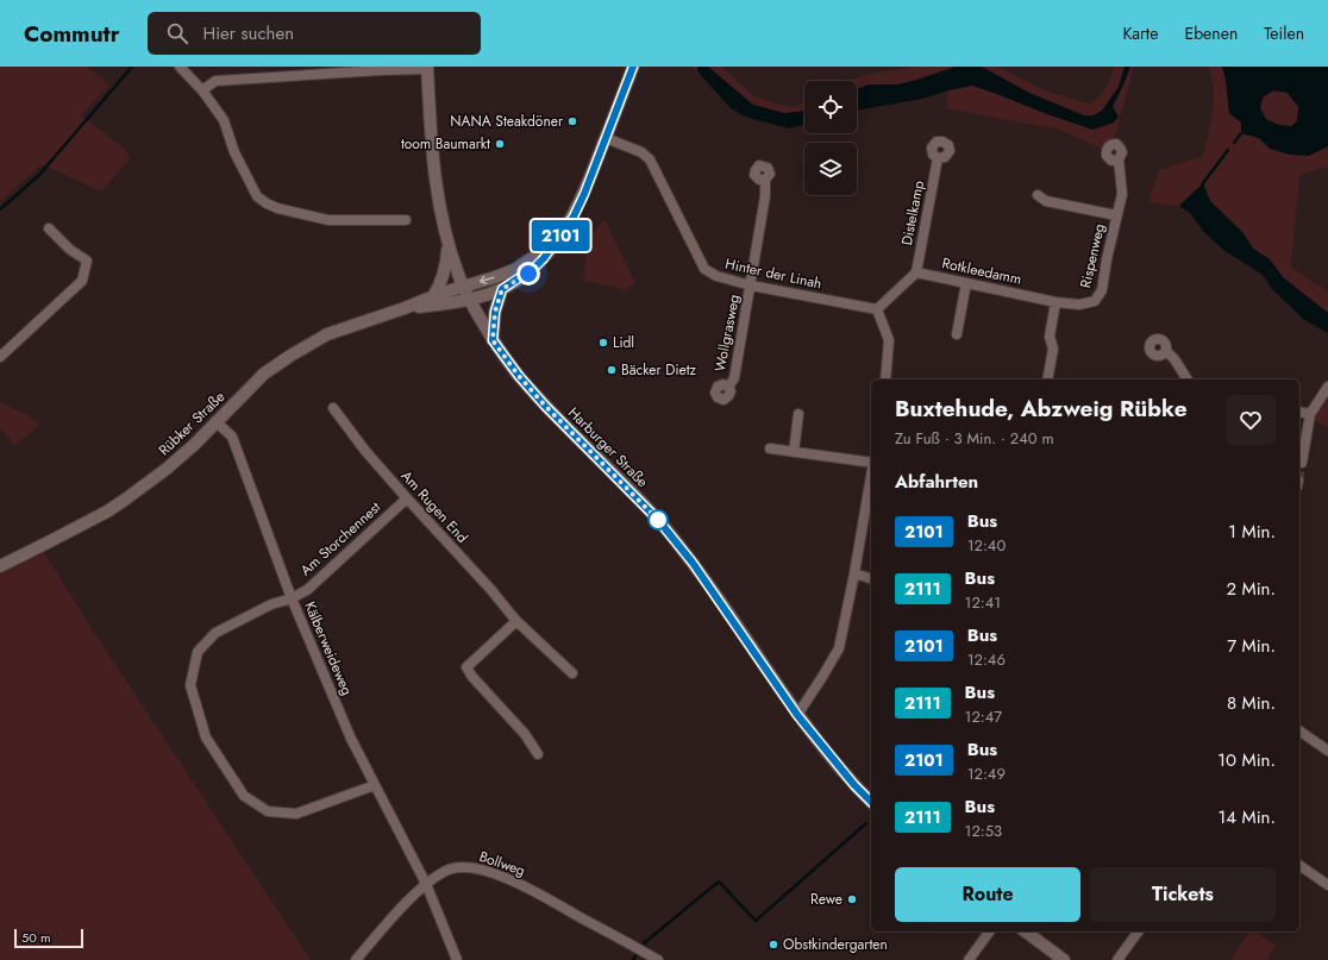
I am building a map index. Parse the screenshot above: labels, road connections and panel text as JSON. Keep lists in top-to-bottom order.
{
  "streets": {
    "street": [
      "Distelkamp",
      "Rispenweg",
      "Rotkleedamm",
      "Hinter der Linah",
      "Wollgrasweg",
      "Rübker Straße",
      "Harburger Straße",
      "Am Rugen End",
      "Am Storchennest",
      "Kälberweideweg",
      "Bollweg"
    ]
  },
  "crossings": [
    ["Distelkamp", "Rotkleedamm"],
    ["Rispenweg", "Rotkleedamm"],
    ["Hinter der Linah", "Wollgrasweg"],
    ["Rübker Straße", "Harburger Straße"],
    ["Rübker Straße", "Kälberweideweg"],
    ["Am Rugen End", "Am Storchennest"],
    ["Am Storchennest", "Kälberweideweg"],
    ["Kälberweideweg", "Bollweg"]
  ],
  "places": [
    "NANA Steakdöner",
    "toom Baumarkt",
    "Lidl",
    "Bäcker Dietz",
    "Rewe",
    "Obstkindergarten"
  ],
  "lines": ["bus line 2101"],
  "scale_bar": "50 m",
  "page": {
    "header": "Commutr",
    "search": "Hier suchen",
    "nav": ["Karte", "Ebenen", "Teilen"],
    "on_map": "2101",
    "heading": [
      ["Buxtehude, Abzweig Rübke", "Zu Fuß · 3 Min. · 240 m"],
      "Abfahrten"
    ],
    "list": [
      {
        "mark": "2101",
        "name": "Bus",
        "note": "12:40",
        "value": "1 Min."
      },
      {
        "mark": "2111",
        "name": "Bus",
        "note": "12:41",
        "value": "2 Min."
      },
      {
        "mark": "2101",
        "name": "Bus",
        "note": "12:46",
        "value": "7 Min."
      },
      {
        "mark": "2111",
        "name": "Bus",
        "note": "12:47",
        "value": "8 Min."
      },
      {
        "mark": "2101",
        "name": "Bus",
        "note": "12:49",
        "value": "10 Min."
      },
      {
        "mark": "2111",
        "name": "Bus",
        "note": "12:53",
        "value": "14 Min."
      }
    ],
    "buttons": ["Route", "Tickets"],
    "scale": "50 m"
  }
}
